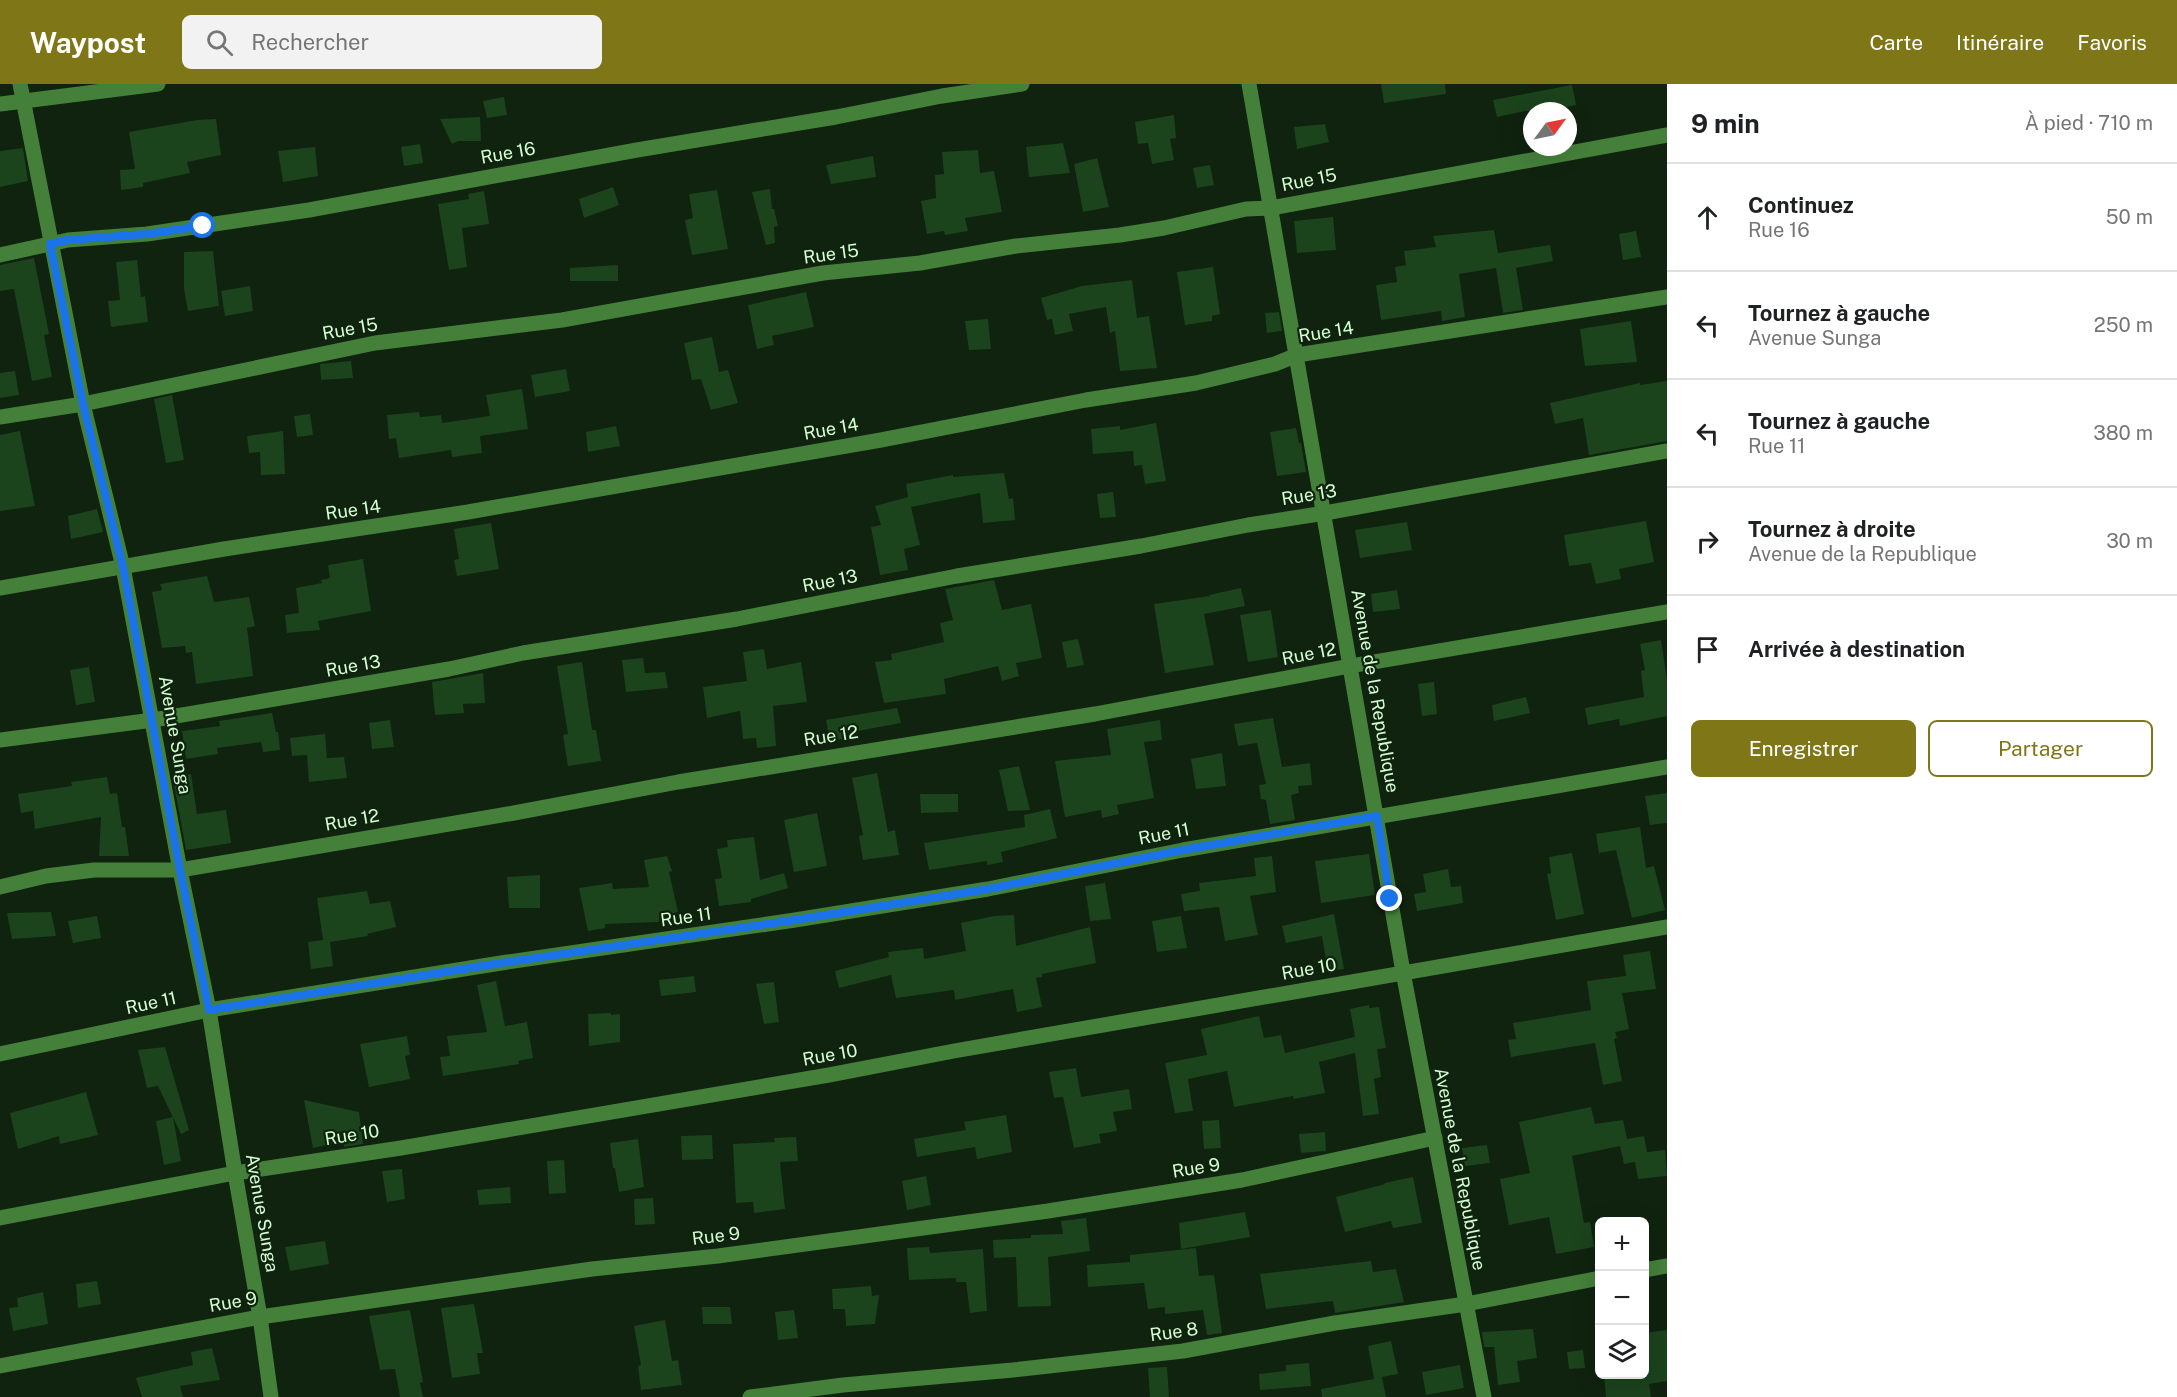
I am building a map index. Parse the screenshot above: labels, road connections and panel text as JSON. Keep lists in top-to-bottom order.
{
  "streets": {
    "street": [
      "Rue 16",
      "Rue 15",
      "Rue 14",
      "Rue 13",
      "Rue 12",
      "Avenue de la Republique",
      "Avenue Sunga",
      "Rue 11",
      "Rue 10",
      "Rue 9",
      "Rue 8"
    ]
  },
  "crossings": [
    ["Rue 16", "Avenue Sunga"],
    ["Rue 15", "Avenue de la Republique"],
    ["Rue 15", "Avenue Sunga"],
    ["Rue 14", "Avenue de la Republique"],
    ["Rue 14", "Avenue Sunga"],
    ["Rue 13", "Avenue de la Republique"],
    ["Rue 13", "Avenue Sunga"],
    ["Rue 12", "Avenue de la Republique"],
    ["Rue 12", "Avenue Sunga"],
    ["Avenue de la Republique", "Rue 11"],
    ["Avenue de la Republique", "Rue 10"],
    ["Avenue de la Republique", "Rue 9"],
    ["Avenue de la Republique", "Rue 8"],
    ["Avenue Sunga", "Rue 11"],
    ["Avenue Sunga", "Rue 10"],
    ["Avenue Sunga", "Rue 9"]
  ],
  "north": "top right",
  "page": {
    "header": "Waypost",
    "search": "Rechercher",
    "nav": ["Carte", "Itinéraire", "Favoris"],
    "heading": ["9 min", "À pied · 710 m"],
    "list": [
      ["Continuez", "Rue 16", "50 m"],
      ["Tournez à gauche", "Avenue Sunga", "250 m"],
      ["Tournez à gauche", "Rue 11", "380 m"],
      ["Tournez à droite", "Avenue de la Republique", "30 m"],
      "Arrivée à destination"
    ],
    "buttons": ["Enregistrer", "Partager"],
    "map_buttons": ["+", "−"]
  }
}
